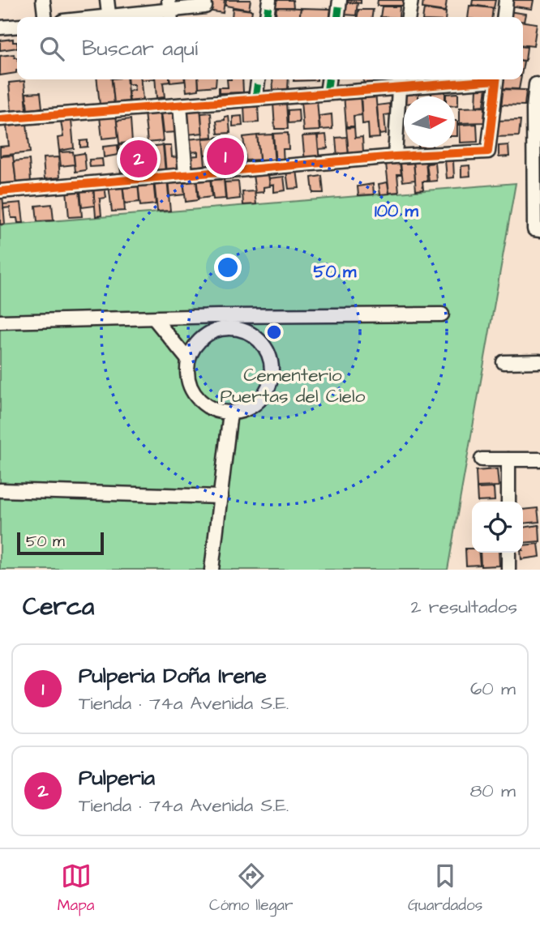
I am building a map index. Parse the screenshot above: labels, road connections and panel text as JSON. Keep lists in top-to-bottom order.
{
  "parks": ["Cementerio Puertas del Cielo"],
  "scale_bar": "50 m",
  "north": "right",
  "page": {
    "search": "Buscar aquí",
    "pins": ["1", "2"],
    "scale": "50 m",
    "heading": ["Cerca", "2 resultados"],
    "list": [
      {
        "mark": "1",
        "name": "Pulperia Doña Irene",
        "note": "Tienda · 74a Avenida S.E.",
        "value": "60 m"
      },
      {
        "mark": "2",
        "name": "Pulperia",
        "note": "Tienda · 74a Avenida S.E.",
        "value": "80 m"
      }
    ],
    "nav": ["Mapa", "Cómo llegar", "Guardados"]
  },
  "rings": ["100 m", "50 m"]
}
